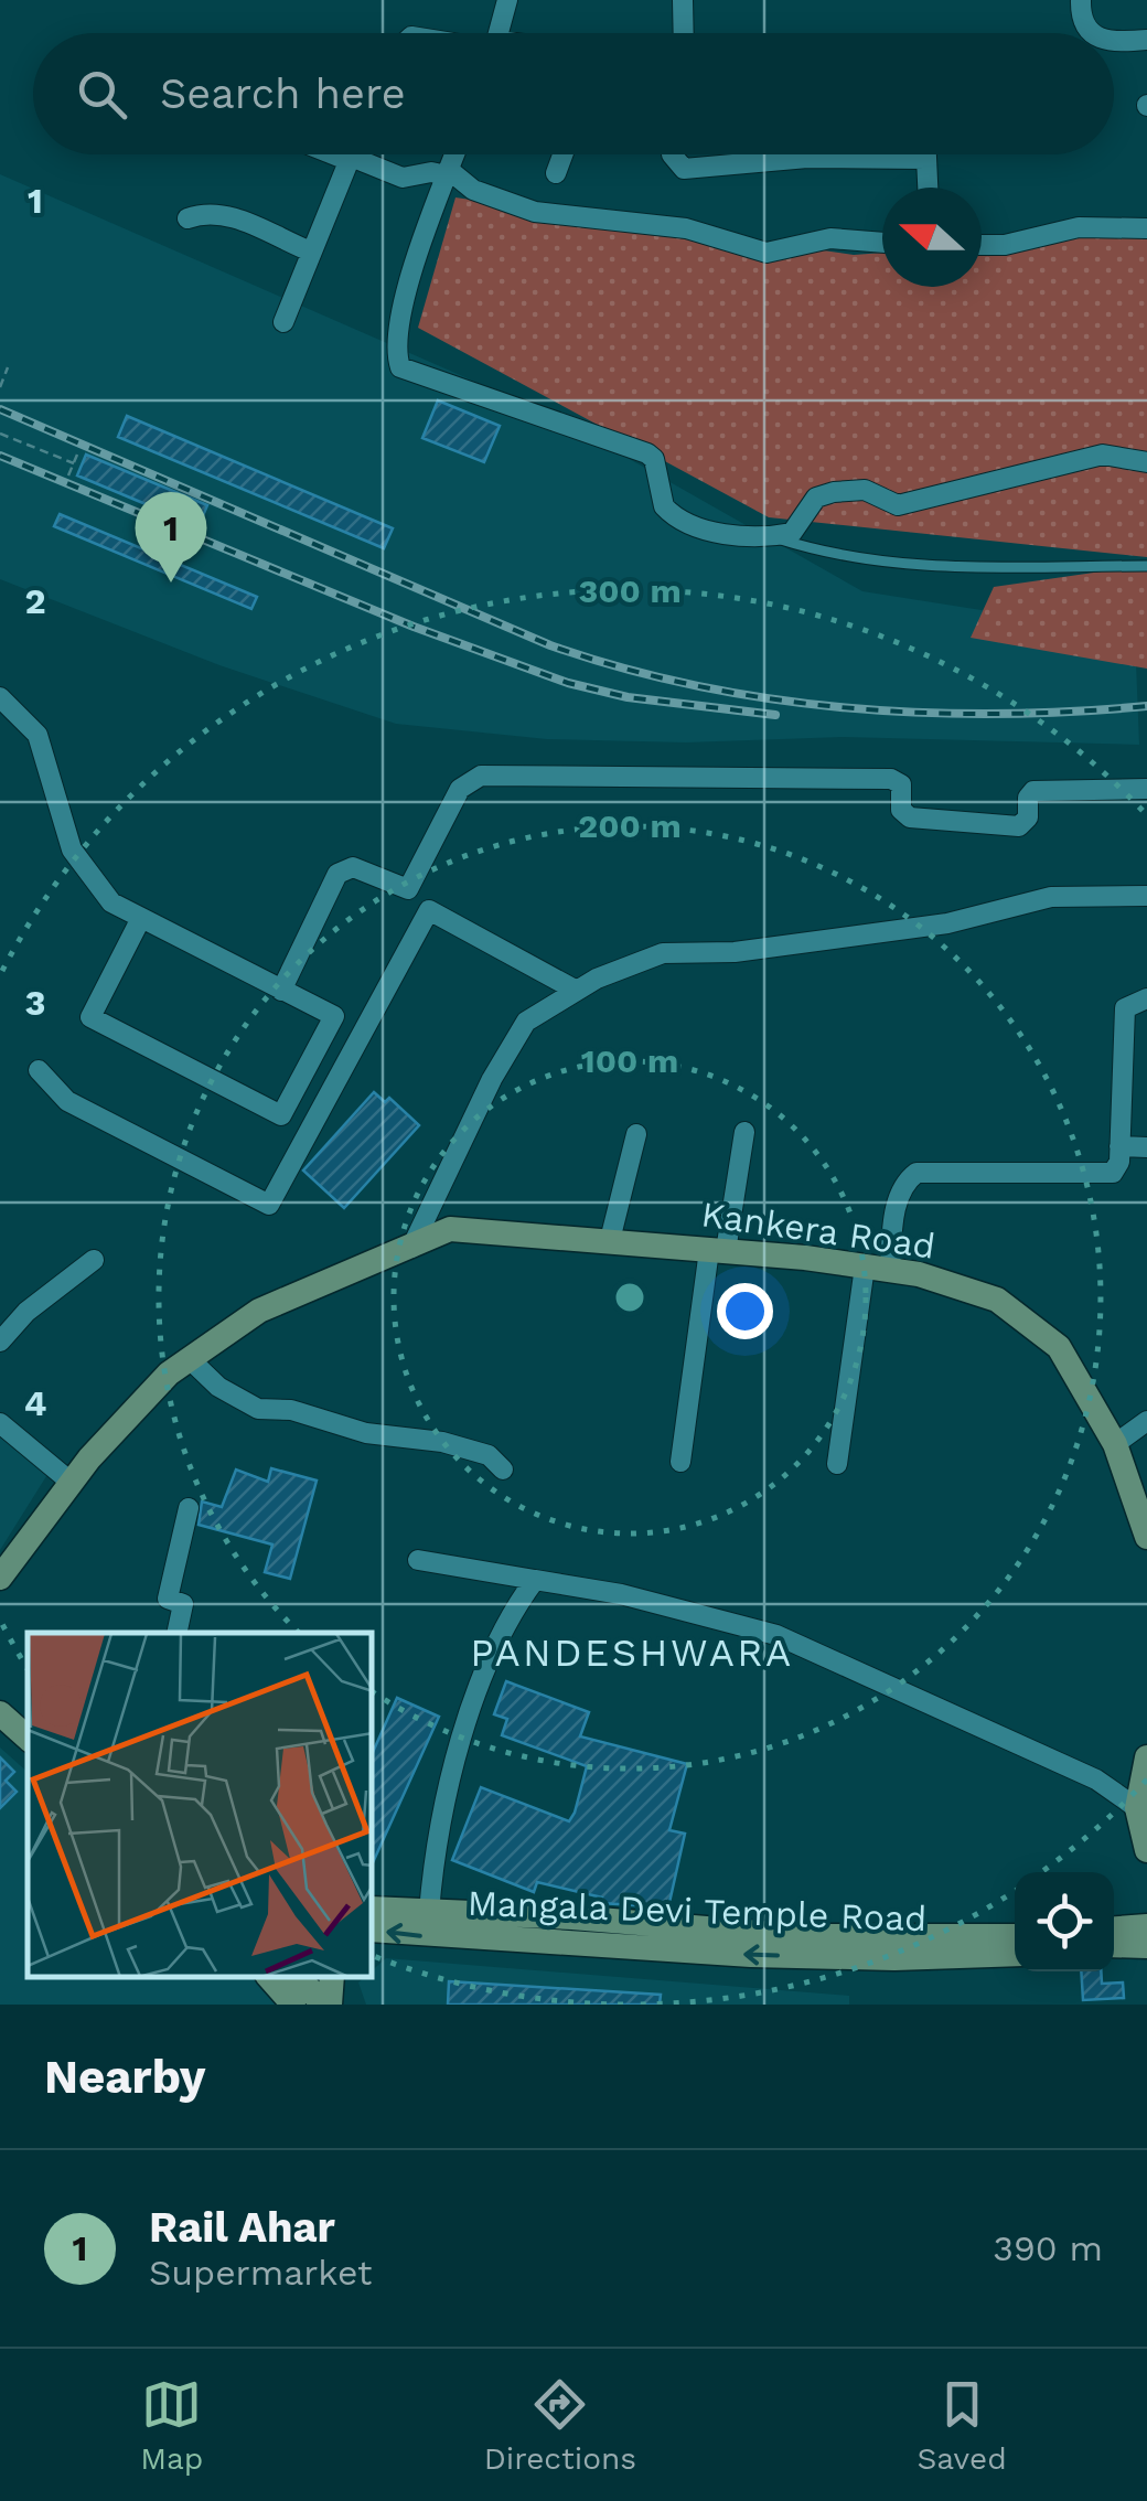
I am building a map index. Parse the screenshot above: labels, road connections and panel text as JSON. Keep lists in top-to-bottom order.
{
  "streets": {
    "street": ["Kankera Road", "Mangala Devi Temple Road"]
  },
  "districts": ["PANDESHWARA"],
  "north": "left",
  "page": {
    "search": "Search here",
    "pins": "1",
    "heading": "Nearby",
    "list": [
      {
        "mark": "1",
        "name": "Rail Ahar",
        "note": "Supermarket",
        "value": "390 m"
      }
    ],
    "nav": ["Map", "Directions", "Saved"]
  },
  "grid": {
    "rows": [
      "1",
      "2",
      "3",
      "4"
    ]
  },
  "rings": ["300 m", "200 m", "100 m"]
}
